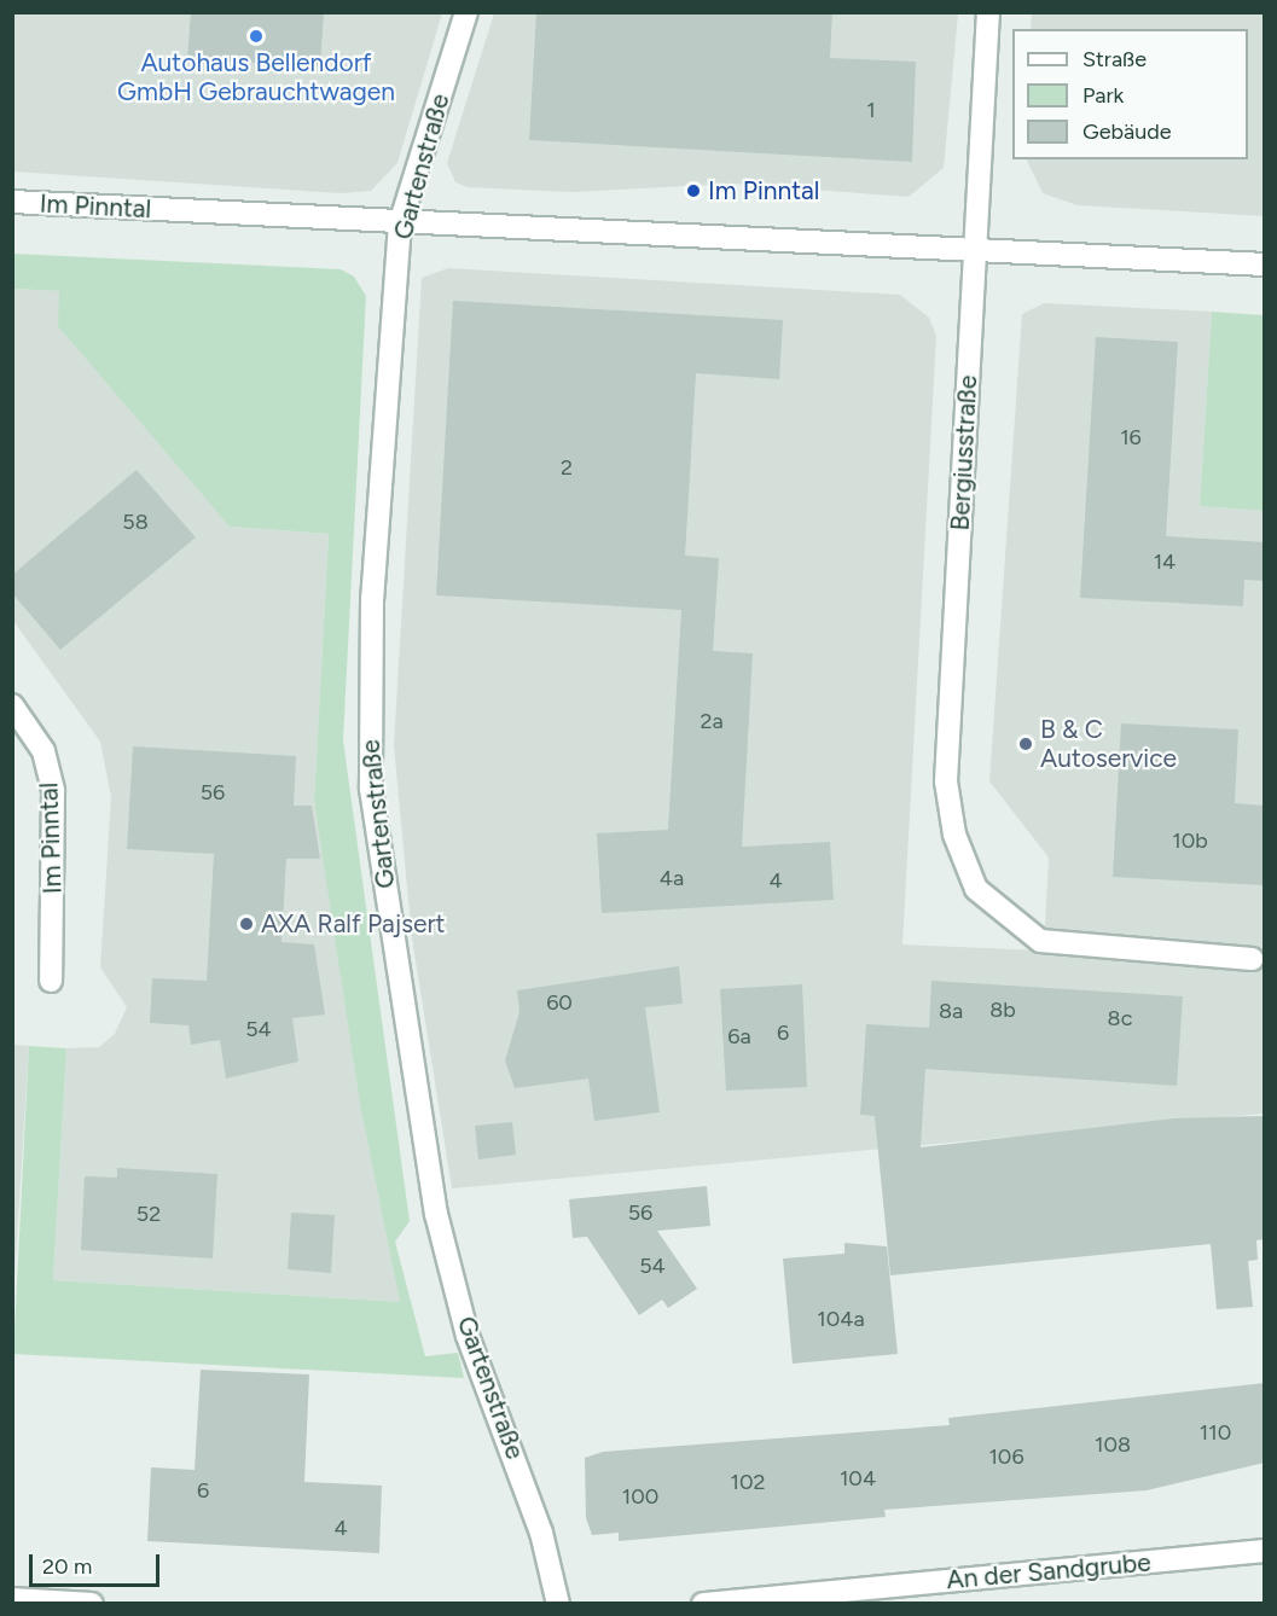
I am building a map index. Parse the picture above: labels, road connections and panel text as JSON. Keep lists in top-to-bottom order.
{
  "streets": {
    "street": [
      "Gartenstraße",
      "Im Pinntal",
      "Bergiusstraße",
      "An der Sandgrube"
    ]
  },
  "crossings": [
    ["Gartenstraße", "Im Pinntal"],
    ["Im Pinntal", "Bergiusstraße"]
  ],
  "places": [
    "Autohaus Bellendorf GmbH Gebrauchtwagen",
    "Im Pinntal",
    "B & C Autoservice",
    "AXA Ralf Pajsert"
  ],
  "house_numbers": [
    "1",
    "16",
    "2",
    "58",
    "14",
    "2a",
    "56",
    "10b",
    "4a",
    "4",
    "60",
    "8b",
    "8a",
    "8c",
    "54",
    "6",
    "6a",
    "56",
    "52",
    "54",
    "104a",
    "110",
    "108",
    "106",
    "104",
    "102",
    "6",
    "100",
    "4"
  ],
  "legend": ["Straße", "Park", "Gebäude"],
  "scale_bar": "20 m"
}
